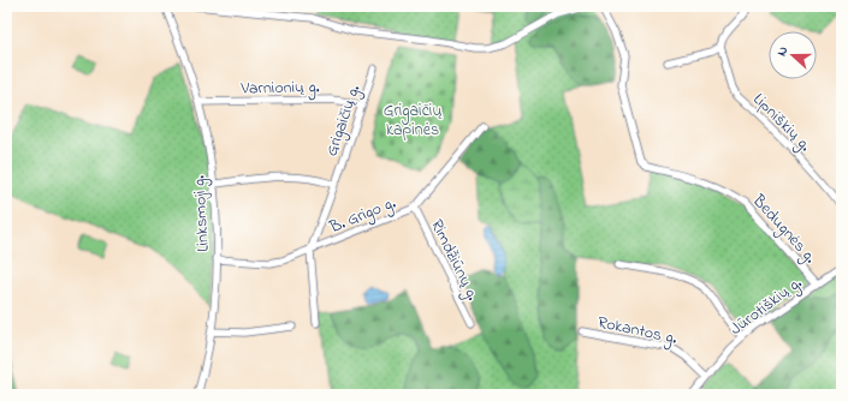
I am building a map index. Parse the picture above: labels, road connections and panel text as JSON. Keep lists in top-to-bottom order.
{
  "streets": {
    "street": [
      "Varnionių g.",
      "Grigaičių g.",
      "Lipniškių g.",
      "Linksmoji g.",
      "B. Grigo g.",
      "Bedugnės g.",
      "Rimdžiūnų g.",
      "Jūrotiškių g.",
      "Rokantos g."
    ]
  },
  "crossings": [
    ["Varnionių g.", "Grigaičių g."],
    ["Varnionių g.", "Linksmoji g."],
    ["Grigaičių g.", "B. Grigo g."],
    ["Linksmoji g.", "B. Grigo g."],
    ["B. Grigo g.", "Rimdžiūnų g."],
    ["Bedugnės g.", "Jūrotiškių g."],
    ["Jūrotiškių g.", "Rokantos g."]
  ],
  "parks": ["Grigaičių kapinės"],
  "north": "left"
}
